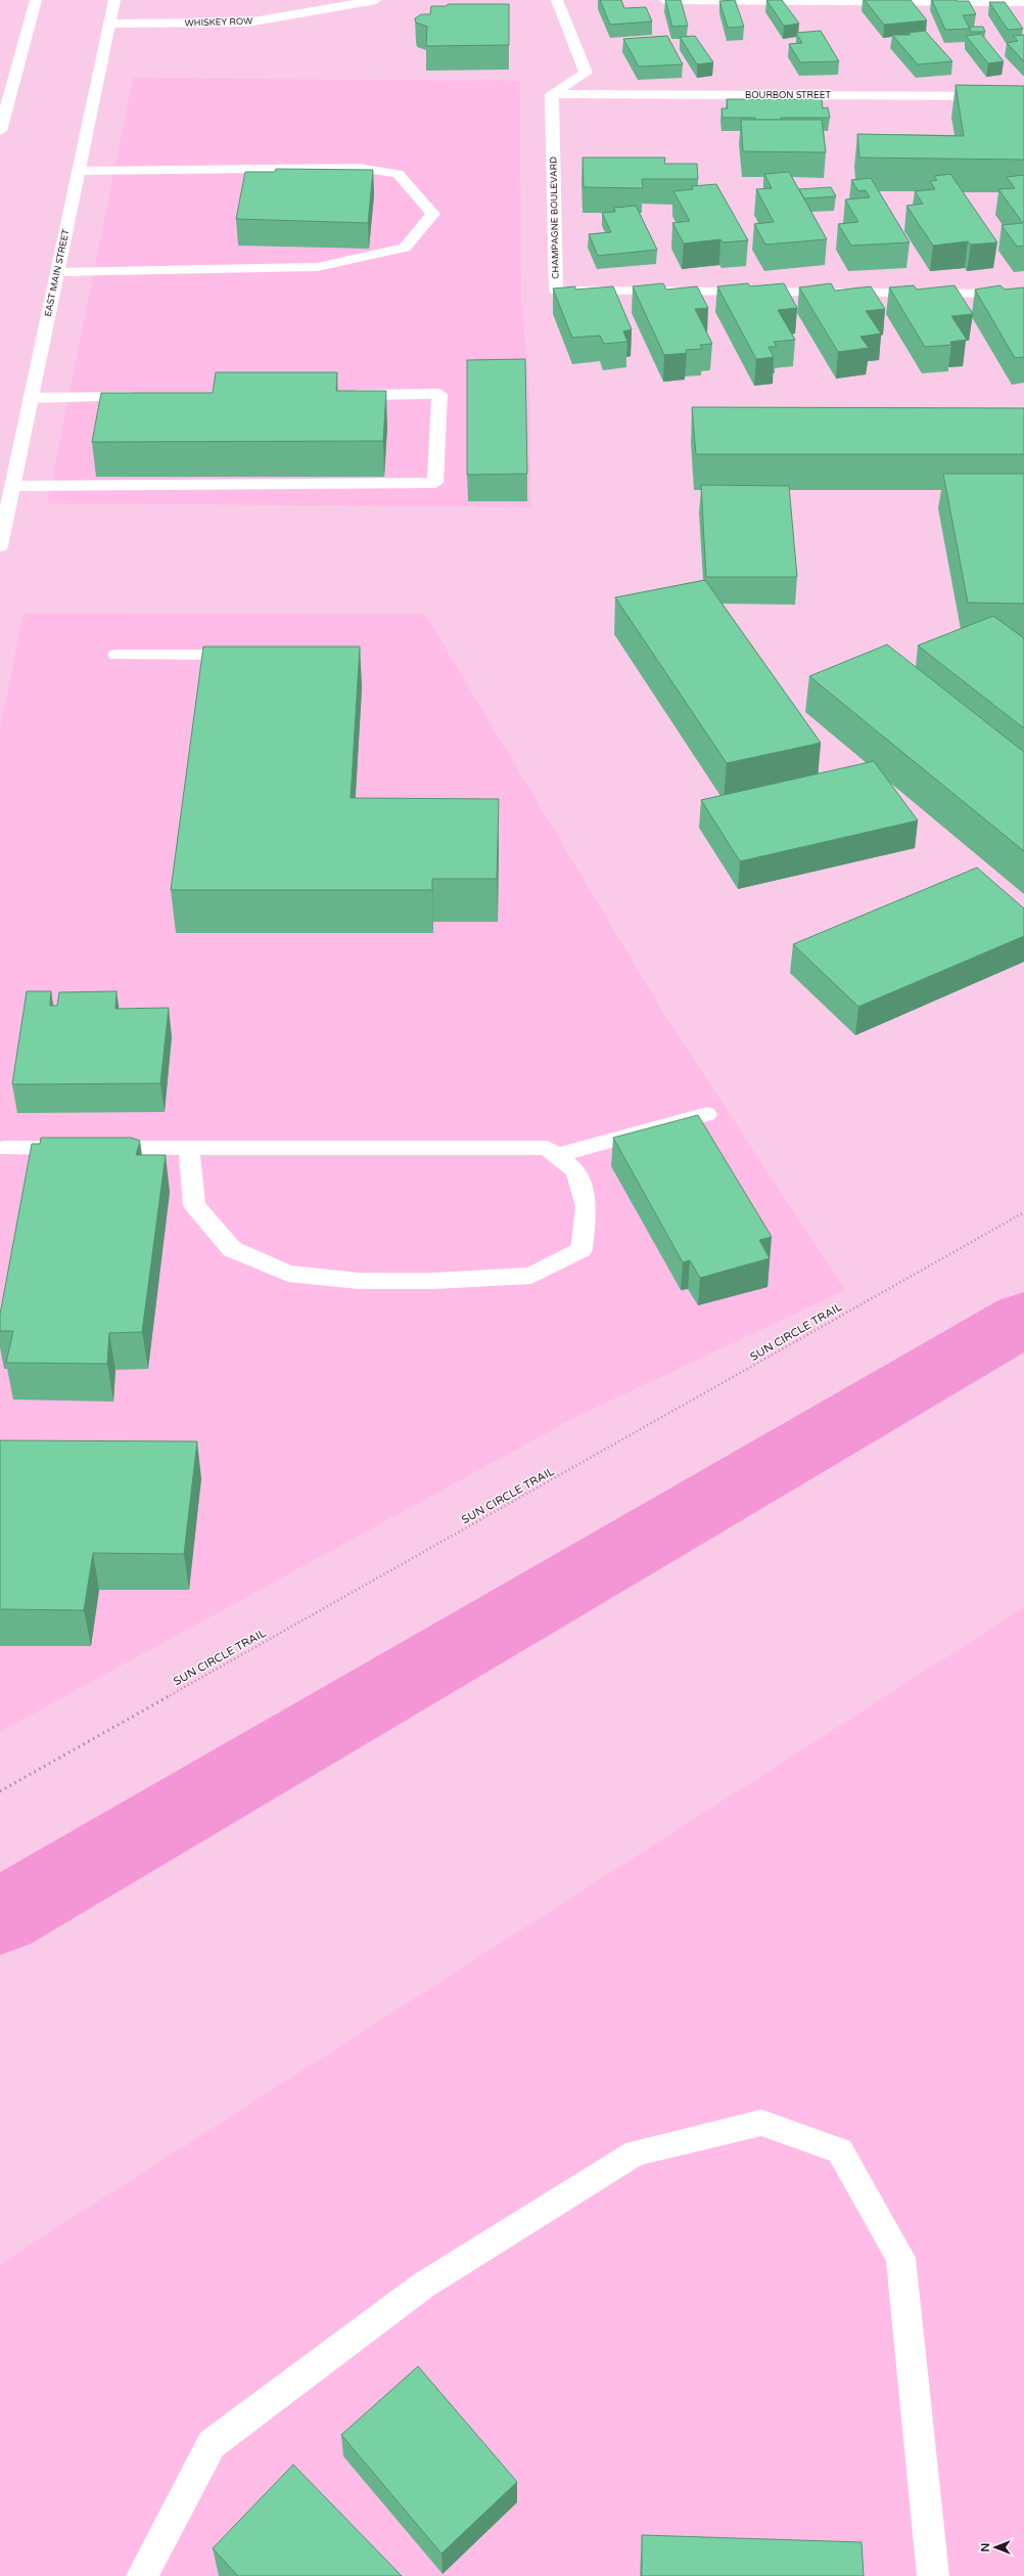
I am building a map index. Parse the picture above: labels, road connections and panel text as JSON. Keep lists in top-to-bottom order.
{
  "streets": {
    "main road": [
      "WHISKEY ROW",
      "BOURBON STREET",
      "CHAMPAGNE BOULEVARD",
      "EAST MAIN STREET"
    ],
    "path": ["SUN CIRCLE TRAIL"]
  },
  "crossings": [
    ["WHISKEY ROW", "EAST MAIN STREET"],
    ["BOURBON STREET", "CHAMPAGNE BOULEVARD"]
  ],
  "north": "left"
}
